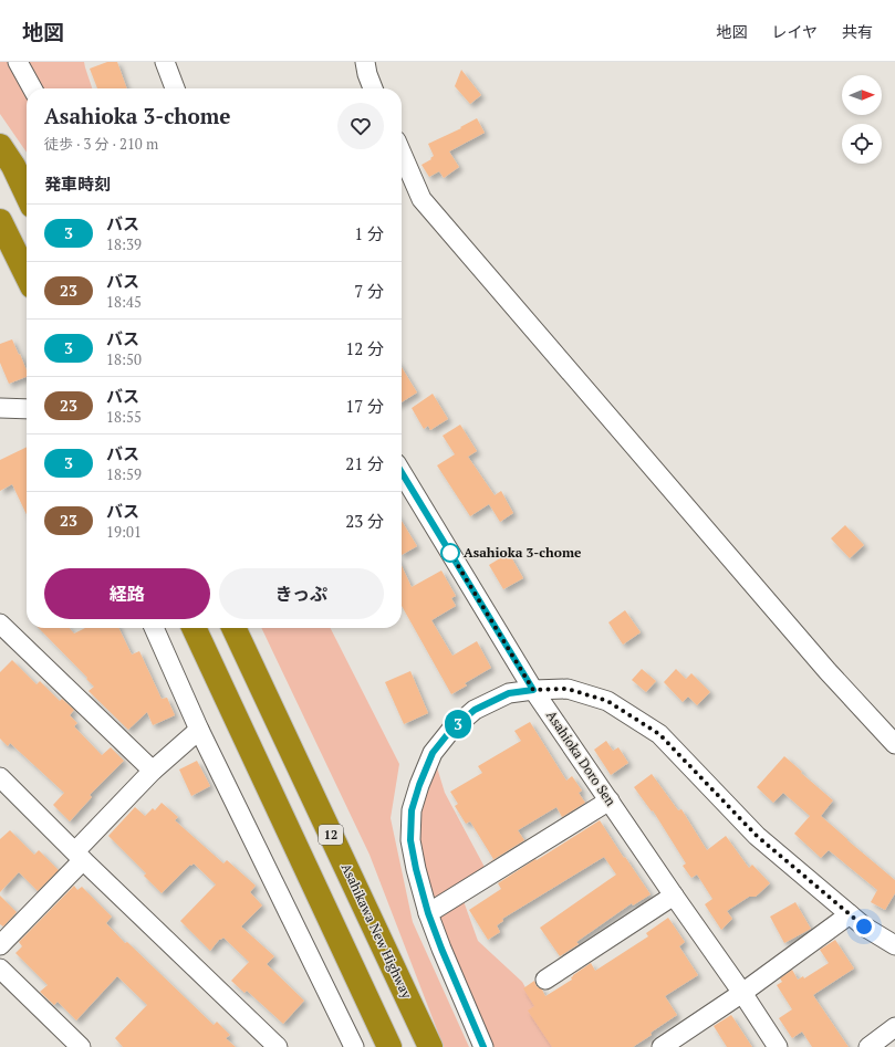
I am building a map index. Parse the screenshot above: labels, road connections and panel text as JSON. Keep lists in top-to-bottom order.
{
  "streets": {
    "highway": ["12", "Asahikawa New Highway"],
    "street": ["Asahioka Doro Sen"]
  },
  "places": ["Asahioka 3-chome"],
  "lines": ["bus line 3"],
  "north": "right",
  "page": {
    "header": "地図",
    "nav": ["地図", "レイヤ", "共有"],
    "on_map": "3",
    "heading": [
      ["Asahioka 3-chome", "徒歩 · 3 分 · 210 m"],
      "発車時刻"
    ],
    "list": [
      {
        "mark": "3",
        "name": "バス",
        "note": "18:39",
        "value": "1 分"
      },
      {
        "mark": "23",
        "name": "バス",
        "note": "18:45",
        "value": "7 分"
      },
      {
        "mark": "3",
        "name": "バス",
        "note": "18:50",
        "value": "12 分"
      },
      {
        "mark": "23",
        "name": "バス",
        "note": "18:55",
        "value": "17 分"
      },
      {
        "mark": "3",
        "name": "バス",
        "note": "18:59",
        "value": "21 分"
      },
      {
        "mark": "23",
        "name": "バス",
        "note": "19:01",
        "value": "23 分"
      }
    ],
    "buttons": ["経路", "きっぷ"]
  }
}
